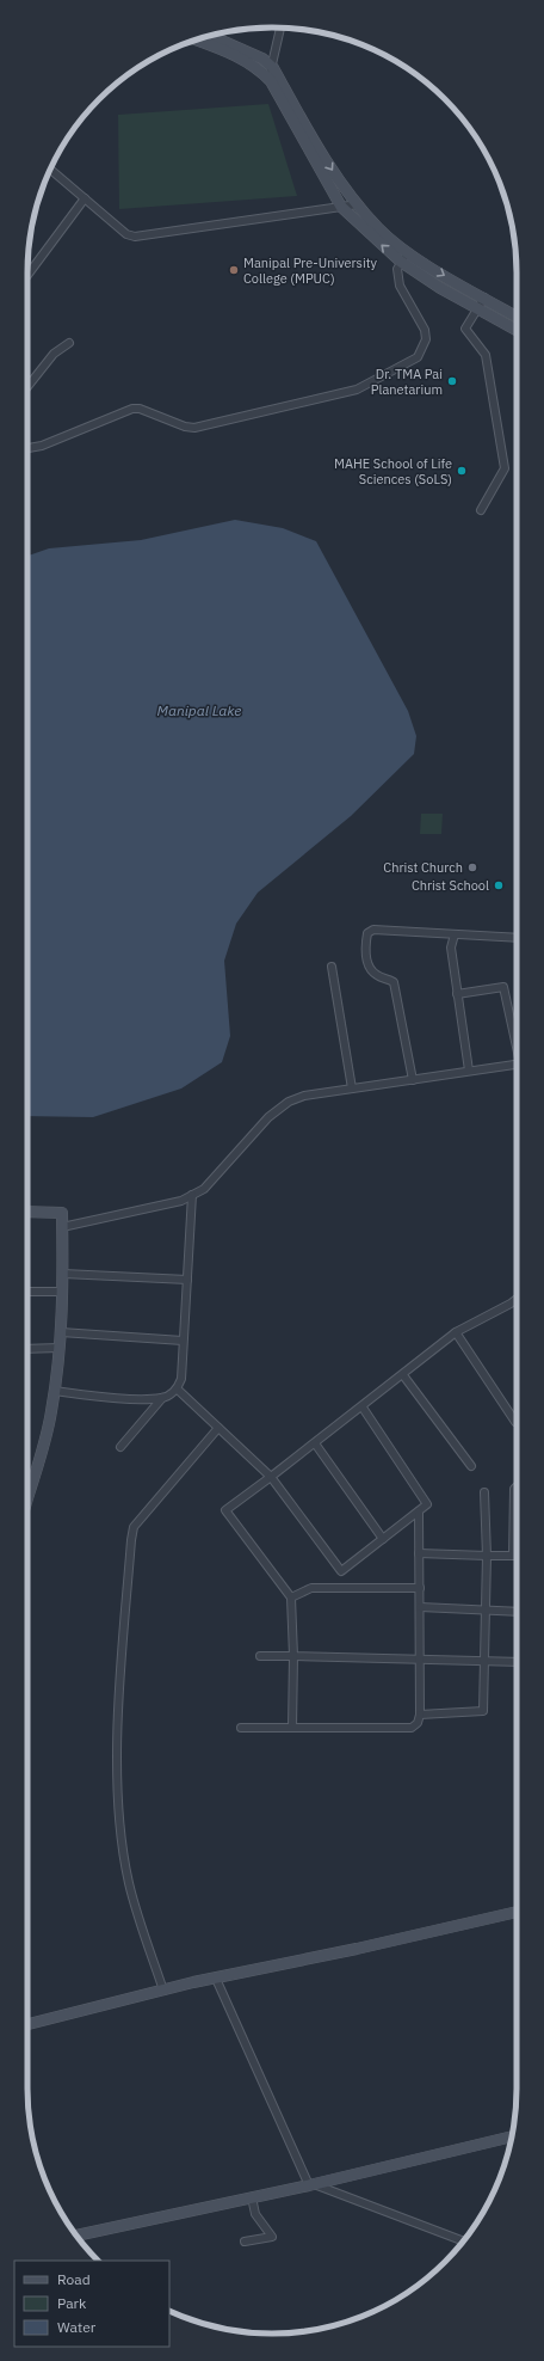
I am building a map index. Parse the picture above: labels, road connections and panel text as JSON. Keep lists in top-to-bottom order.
{
  "water": ["Manipal Lake"],
  "places": [
    "Manipal Pre-University College (MPUC)",
    "Dr. TMA Pai Planetarium",
    "MAHE School of Life Sciences (SoLS)",
    "Christ Church",
    "Christ School"
  ],
  "legend": ["Road", "Park", "Water"]
}
